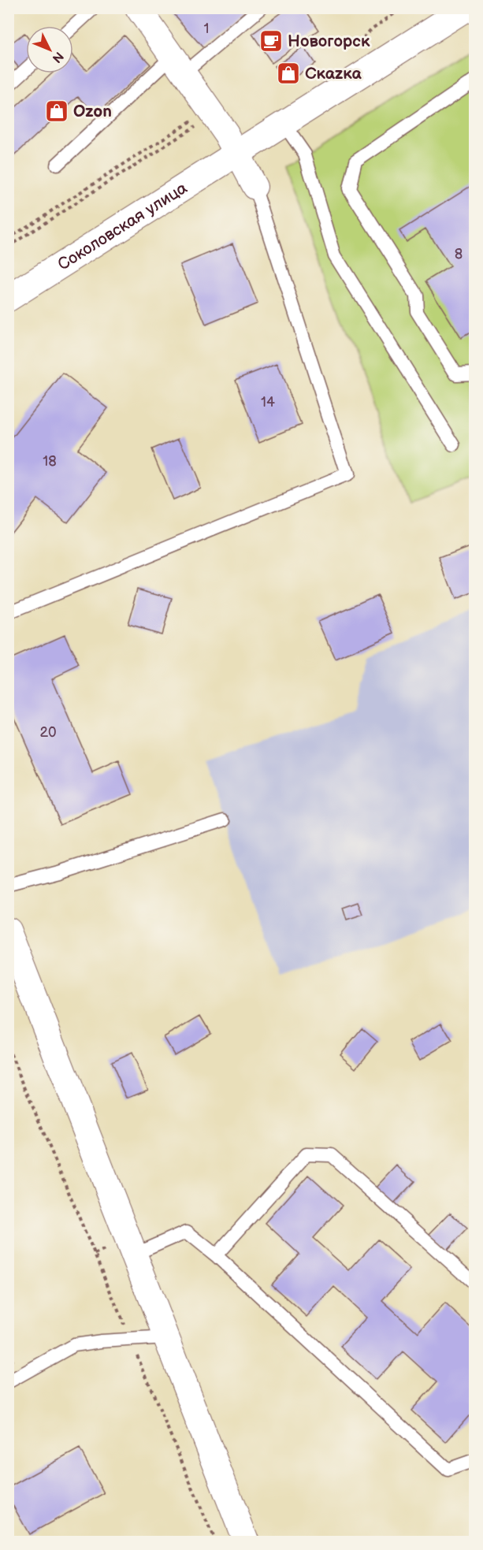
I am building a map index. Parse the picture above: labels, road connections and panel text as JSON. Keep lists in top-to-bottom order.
{
  "streets": {
    "street": ["Соколовская улица"]
  },
  "places": {
    "cafe": ["Новогорск"],
    "shop": ["Скаzка", "Ozon"]
  },
  "house_numbers": [
    "1",
    "8",
    "14",
    "18",
    "20"
  ],
  "north": "bottom right"
}
